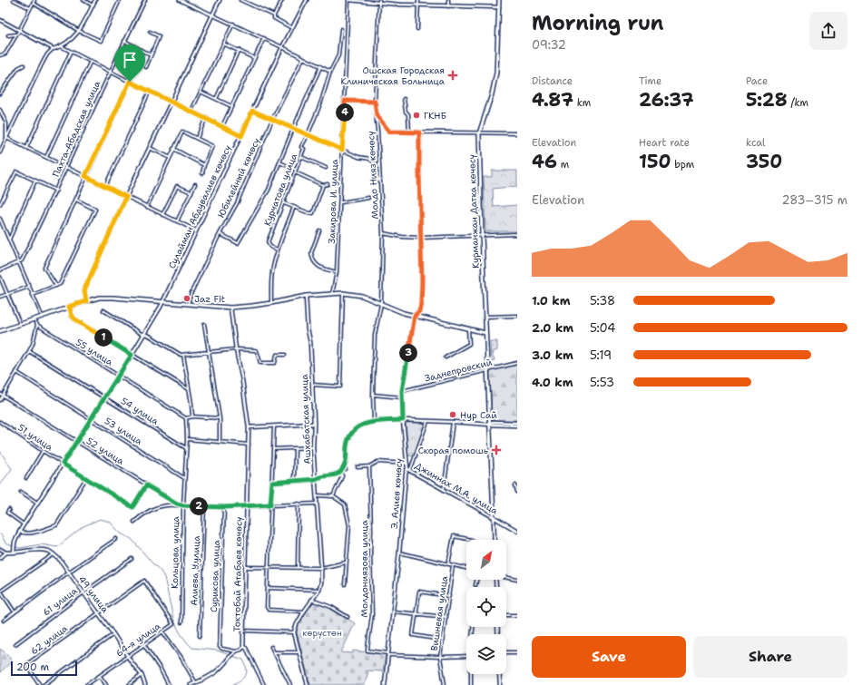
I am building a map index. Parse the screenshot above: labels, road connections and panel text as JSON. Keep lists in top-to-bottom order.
{
  "streets": {
    "main road": ["Курманжан Датка көчөсү", "Джиннах М.А. улица"],
    "street": [
      "Пахта-Абадская улица",
      "Молдо Нияз көчөсү",
      "Юбилейный көчөсү",
      "Курчатова улица",
      "Закирова И. улица",
      "Сулайман Абдувалиев көчөсү",
      "55 улица",
      "Заднепровский",
      "54 улица",
      "Ашхабатская улица",
      "53 улица",
      "51 улица",
      "52 улица",
      "Э. Алиев көчөсү",
      "Кольцова улица",
      "Молдониязова улица",
      "Алиева У.улица",
      "Токтобай Атабаев көчөсү",
      "Сурикова улица",
      "49 улица",
      "61 улица",
      "Вишневая улица",
      "62 улица",
      "64-я улица"
    ]
  },
  "crossings": [
    ["Сулайман Абдувалиев көчөсү", "55 улица"],
    ["Сулайман Абдувалиев көчөсү", "54 улица"],
    ["Сулайман Абдувалиев көчөсү", "53 улица"],
    ["Сулайман Абдувалиев көчөсү", "51 улица"],
    ["Сулайман Абдувалиев көчөсү", "52 улица"],
    ["Курманжан Датка көчөсү", "Заднепровский"],
    ["Курманжан Датка көчөсү", "Джиннах М.А. улица"],
    ["55 улица", "Кольцова улица"],
    ["Заднепровский", "Э. Алиев көчөсү"],
    ["54 улица", "Кольцова улица"],
    ["53 улица", "Кольцова улица"],
    ["51 улица", "52 улица"],
    ["52 улица", "Кольцова улица"],
    ["Джиннах М.А. улица", "Э. Алиев көчөсү"],
    ["Э. Алиев көчөсү", "Молдониязова улица"],
    ["49 улица", "61 улица"],
    ["49 улица", "62 улица"],
    ["49 улица", "64-я улица"],
    ["62 улица", "64-я улица"]
  ],
  "parks": ["көрүстөн"],
  "places": {
    "health": ["Ошская Городская Клиническая Больница", "Скорая помошь"],
    "other": ["ГКНБ", "Jaz Fit", "Нур Сай"]
  },
  "scale_bar": "200 m",
  "north": "top right",
  "page": {
    "heading": ["Morning run", "09:32"],
    "stats": [
      ["Distance", "4.87 km"],
      ["Time", "26:37"],
      ["Pace", "5:28 /km"],
      ["Elevation", "46 m"],
      ["Heart rate", "150 bpm"],
      ["kcal", "350"]
    ],
    "pins": [
      "4",
      "1",
      "3",
      "2"
    ],
    "chart": ["Elevation", "283–315 m"],
    "list": [
      {
        "name": "1.0 km",
        "note": "5:38"
      },
      {
        "name": "2.0 km",
        "note": "5:04"
      },
      {
        "name": "3.0 km",
        "note": "5:19"
      },
      {
        "name": "4.0 km",
        "note": "5:53"
      }
    ],
    "buttons": ["Save", "Share"],
    "scale": "200 m"
  }
}
